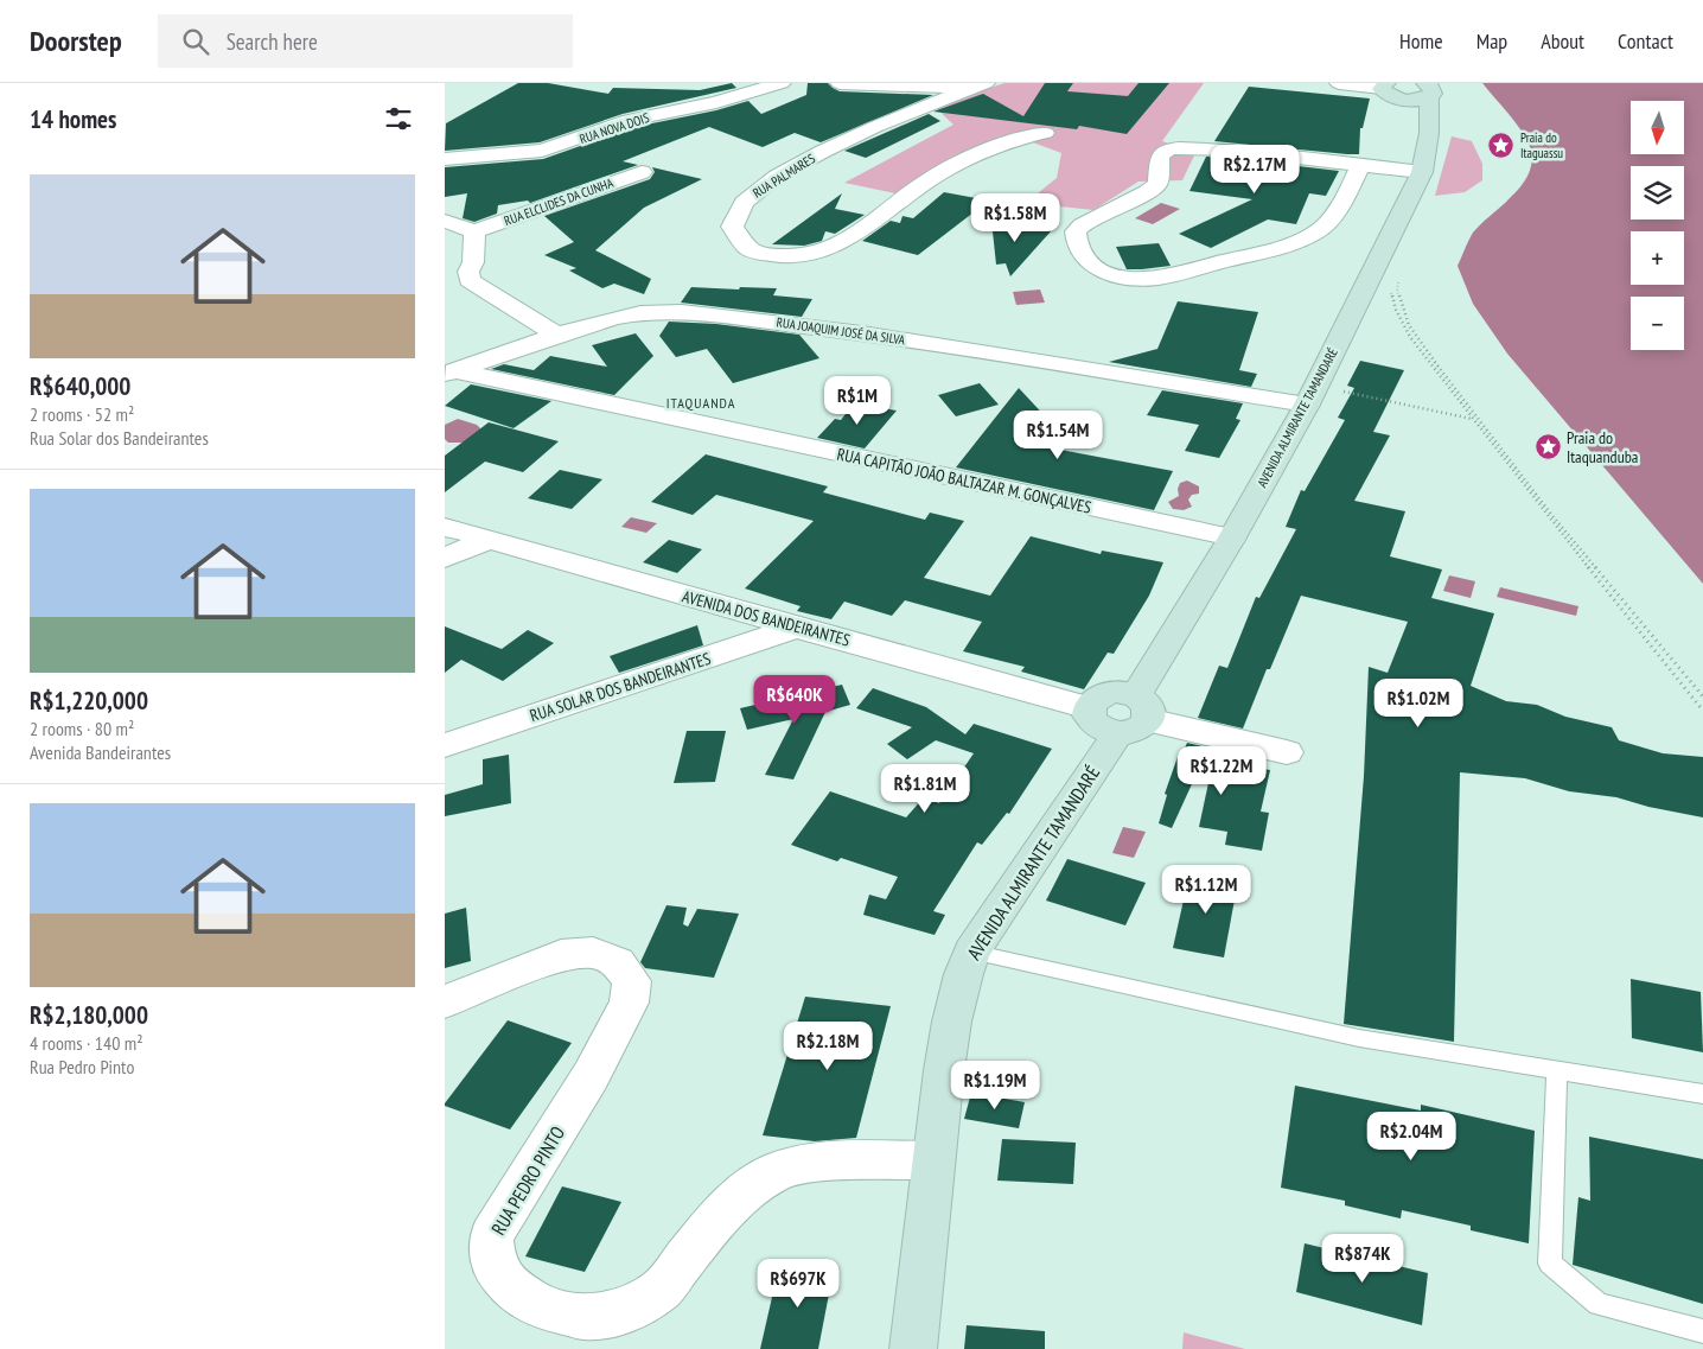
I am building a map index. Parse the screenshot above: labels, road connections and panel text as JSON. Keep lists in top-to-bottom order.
{
  "streets": {
    "main road": ["AVENIDA ALMIRANTE TAMANDARÉ"],
    "street": [
      "RUA NOVA DOIS",
      "RUA PALMARES",
      "RUA ELCLIDES DA CUNHA",
      "RUA JOAQUIM JOSÉ DA SILVA",
      "RUA CAPITÃO JOÃO BALTAZAR M. GONÇALVES",
      "AVENIDA DOS BANDEIRANTES",
      "RUA SOLAR DOS BANDEIRANTES",
      "RUA PEDRO PINTO"
    ]
  },
  "crossings": [
    ["RUA JOAQUIM JOSÉ DA SILVA", "AVENIDA ALMIRANTE TAMANDARÉ"],
    ["RUA JOAQUIM JOSÉ DA SILVA", "RUA CAPITÃO JOÃO BALTAZAR M. GONÇALVES"],
    ["AVENIDA ALMIRANTE TAMANDARÉ", "RUA CAPITÃO JOÃO BALTAZAR M. GONÇALVES"],
    ["AVENIDA ALMIRANTE TAMANDARÉ", "AVENIDA DOS BANDEIRANTES"],
    ["AVENIDA ALMIRANTE TAMANDARÉ", "RUA PEDRO PINTO"],
    ["AVENIDA DOS BANDEIRANTES", "RUA SOLAR DOS BANDEIRANTES"]
  ],
  "districts": ["ITAQUANDA"],
  "places": {
    "place": ["Praia do Itaguassu", "Praia do Itaquanduba"]
  },
  "north": "bottom",
  "page": {
    "header": "Doorstep",
    "search": "Search here",
    "nav": [
      "Home",
      "Map",
      "About",
      "Contact"
    ],
    "heading": "14 homes",
    "map_buttons": ["+", "−"],
    "price": [
      "R$2.17M",
      "R$1.58M",
      "R$1M",
      "R$1.54M",
      "R$640K",
      "R$1.02M",
      "R$1.22M",
      "R$1.81M",
      "R$1.12M",
      "R$2.18M",
      "R$1.19M",
      "R$2.04M",
      "R$874K",
      "R$697K"
    ],
    "list": [
      {
        "name": "R$640,000",
        "note": "2 rooms · 52 m² · Rua Solar dos Bandeirantes"
      },
      {
        "name": "R$1,220,000",
        "note": "2 rooms · 80 m² · Avenida Bandeirantes"
      },
      {
        "name": "R$2,180,000",
        "note": "4 rooms · 140 m² · Rua Pedro Pinto"
      }
    ]
  }
}
